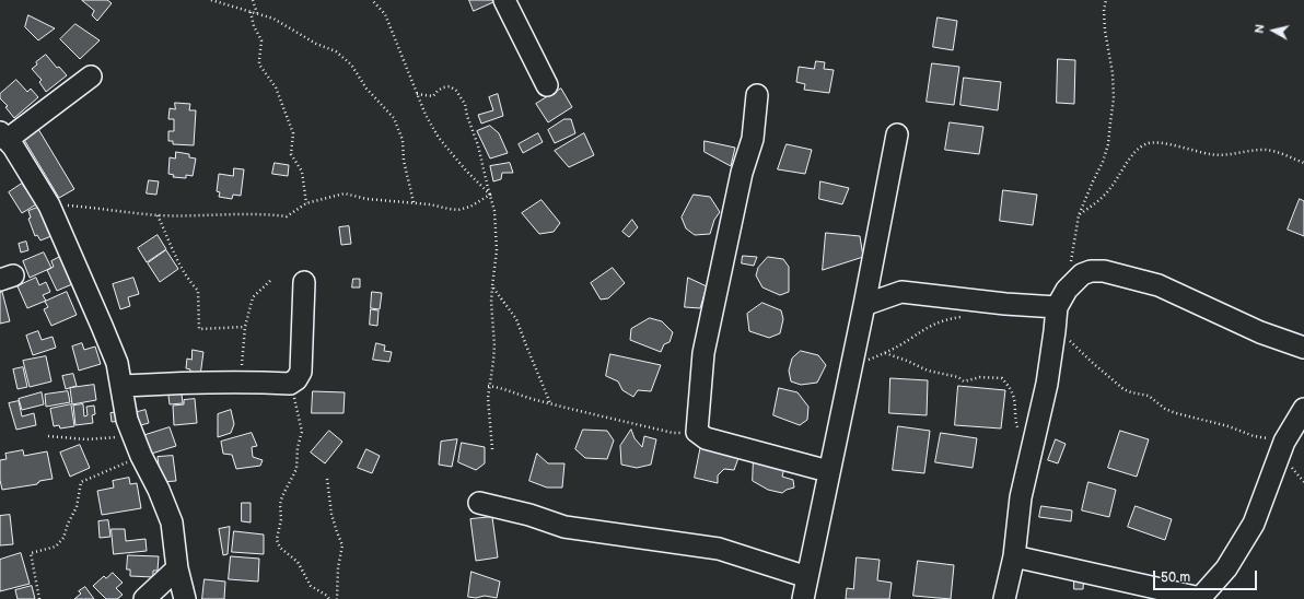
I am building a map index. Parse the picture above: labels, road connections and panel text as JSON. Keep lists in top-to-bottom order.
{
  "scale_bar": "50 m",
  "north": "left"
}
